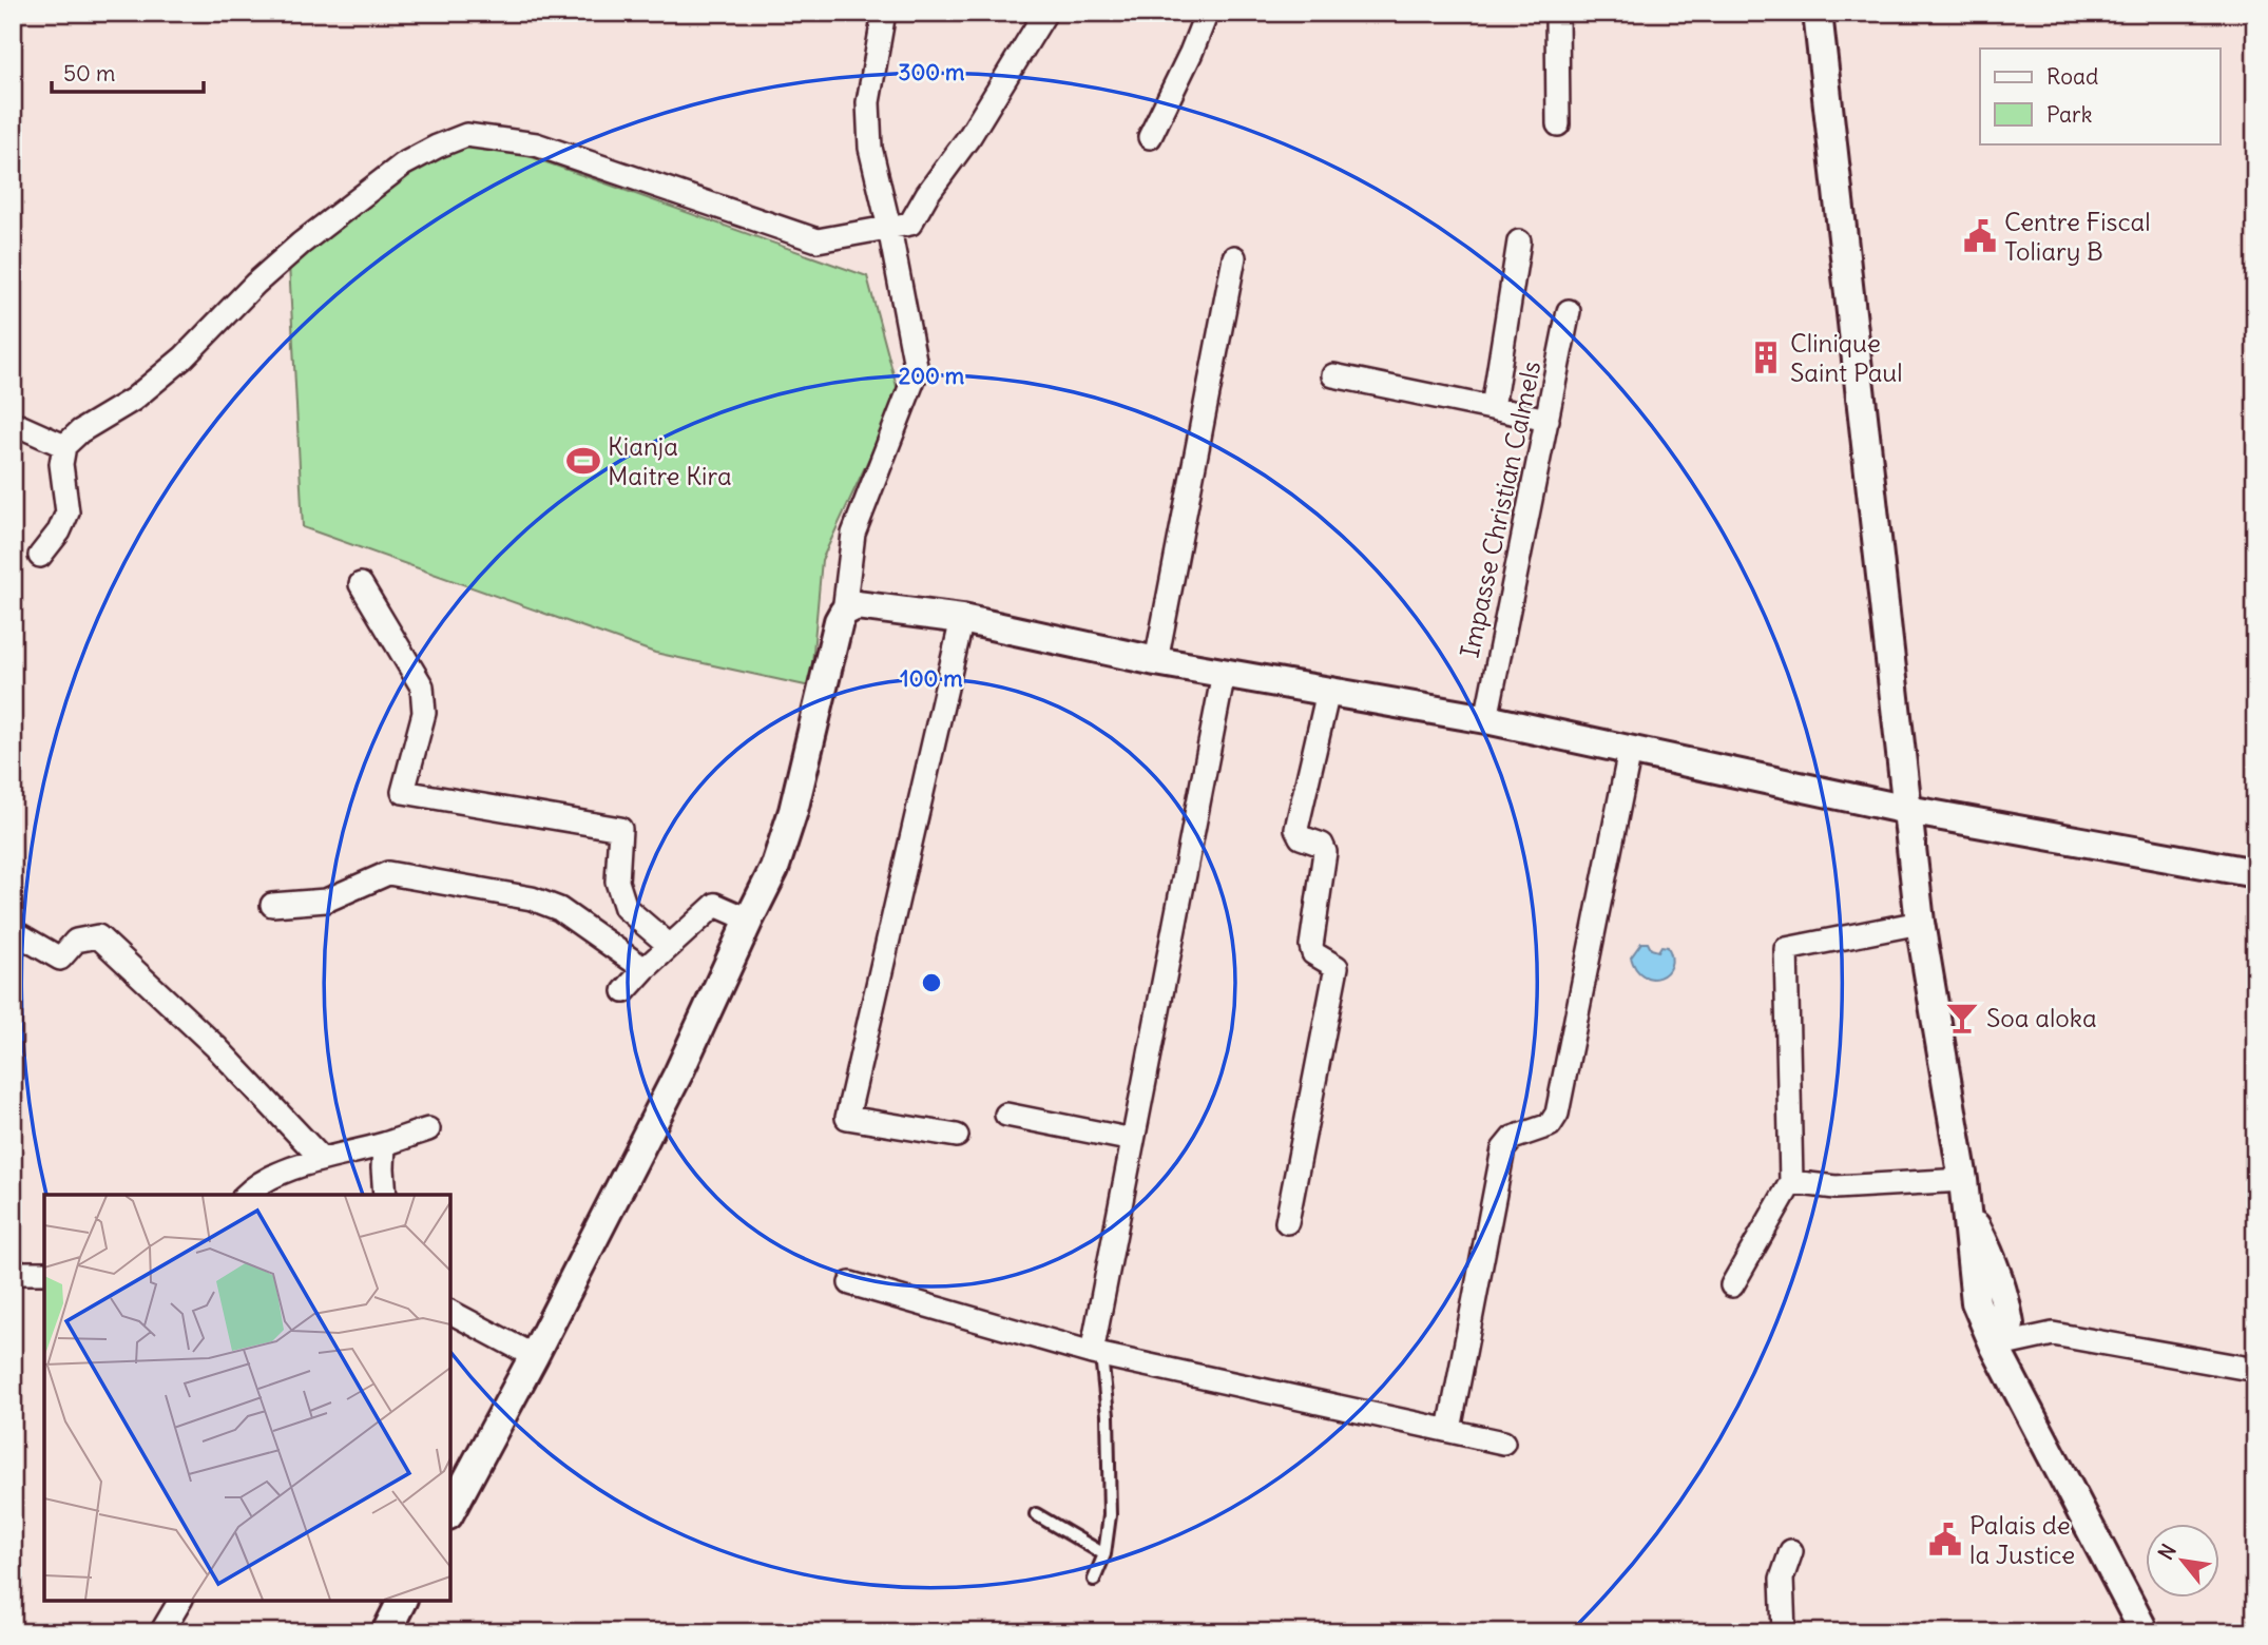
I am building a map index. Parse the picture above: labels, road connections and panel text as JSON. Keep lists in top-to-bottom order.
{
  "streets": {
    "street": ["Impasse Christian Calmels"]
  },
  "places": {
    "public building": ["Centre Fiscal Toliary B", "Palais de la Justice"],
    "building": ["Clinique Saint Paul"],
    "sports": ["Kianja Maitre Kira"],
    "bar": ["Soa aloka"]
  },
  "legend": ["Road", "Park"],
  "scale_bar": "50 m",
  "north": "top left",
  "rings": ["300 m", "200 m", "100 m"]
}
